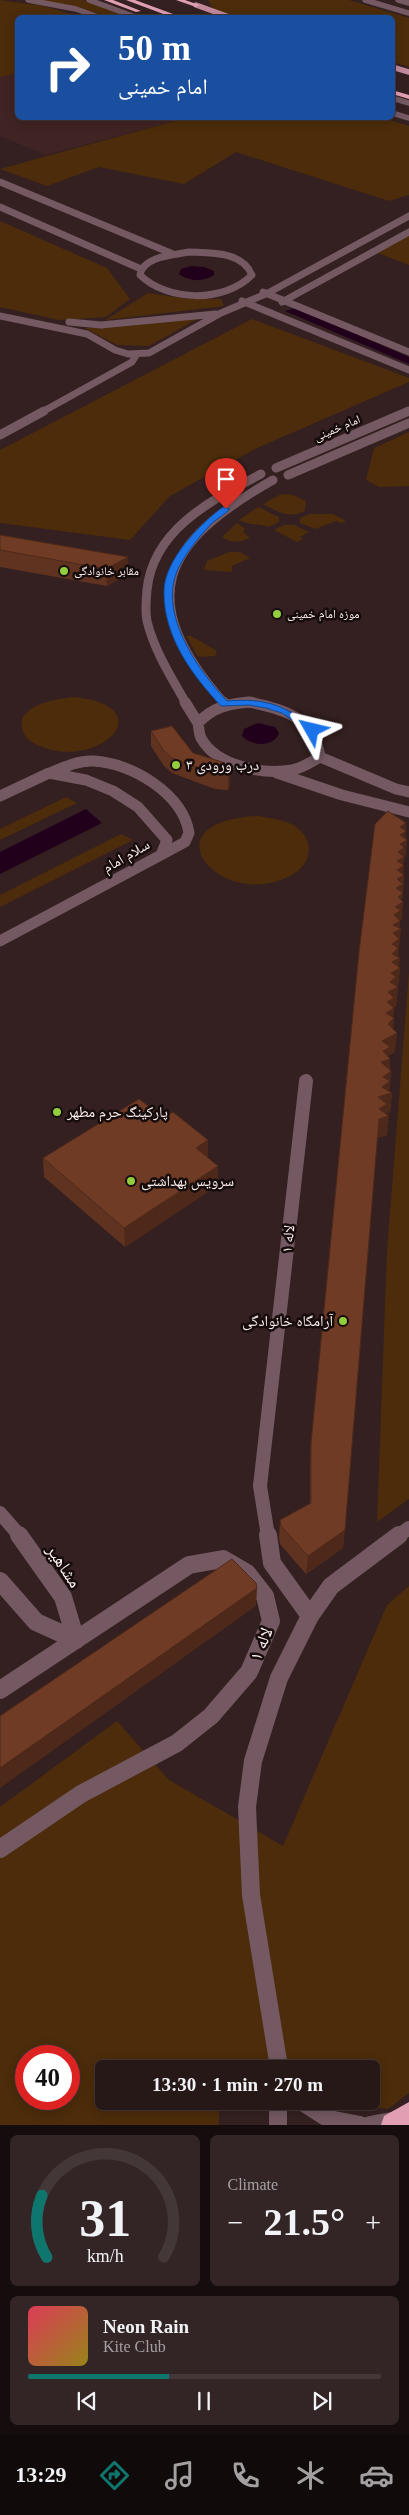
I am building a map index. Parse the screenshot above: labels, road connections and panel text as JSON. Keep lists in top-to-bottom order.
{
  "streets": {
    "street": [
      "امام خمینی",
      "سلام امام",
      "لاله ۱",
      "مشاهیر"
    ]
  },
  "crossings": [
    ["لاله ۱", "مشاهیر"]
  ],
  "places": [
    "مقابر خانوادگی",
    "موزه امام خمینی",
    "درب ورودی ۳",
    "پارکینگ حرم مطهر",
    "سرویس بهداشتی",
    "آرامگاه خانوادگی"
  ],
  "page": {
    "turn": ["50 m", "امام خمینی"],
    "limit": "40",
    "trip": "13:30 · 1 min · 270 m",
    "tile": "Climate",
    "heat": ["−", "21.5°", "+"],
    "song": ["Neon Rain", "Kite Club"],
    "tabs": "13:29",
    "gauge": ["31", "km/h"]
  }
}
